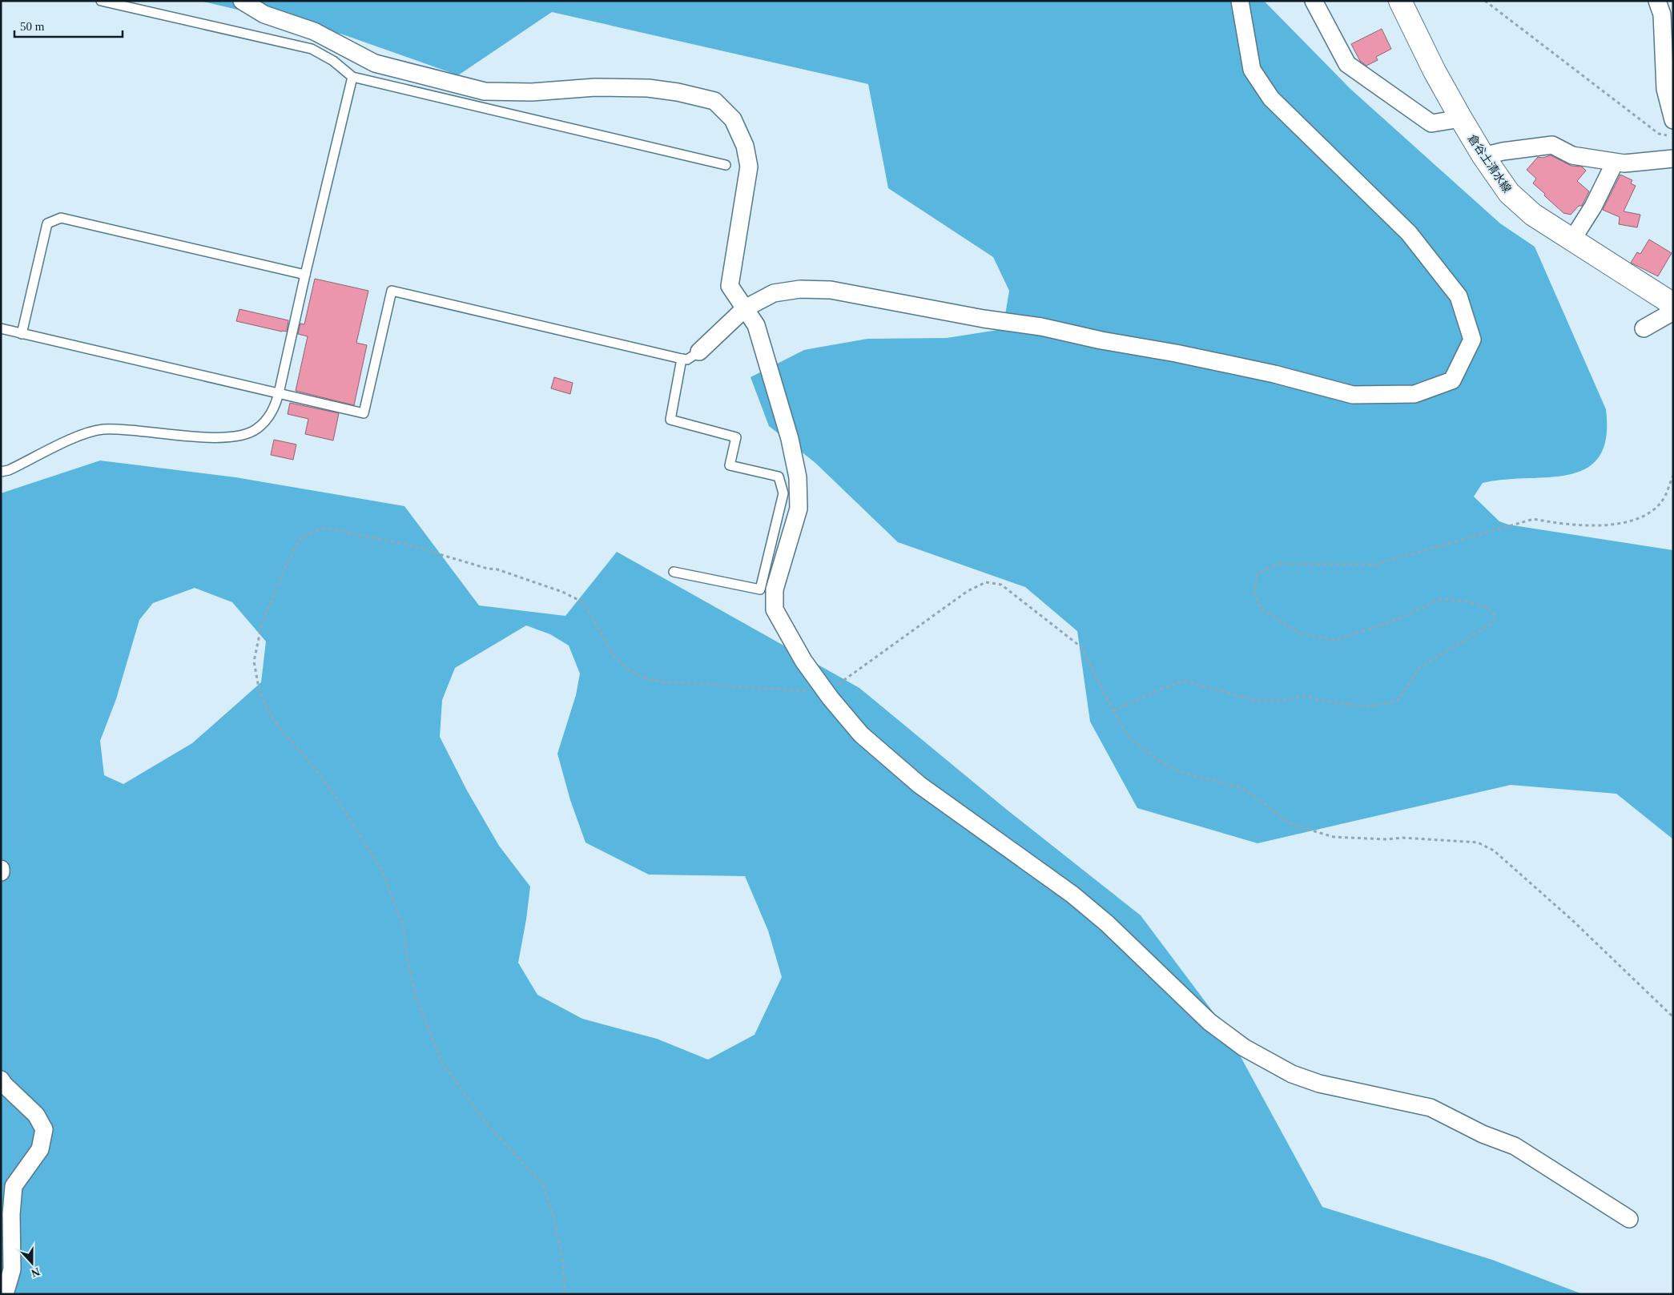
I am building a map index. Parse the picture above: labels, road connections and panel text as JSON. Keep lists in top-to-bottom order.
{
  "streets": {
    "main road": ["倉谷土清水線"]
  },
  "scale_bar": "50 m",
  "north": "bottom"
}
